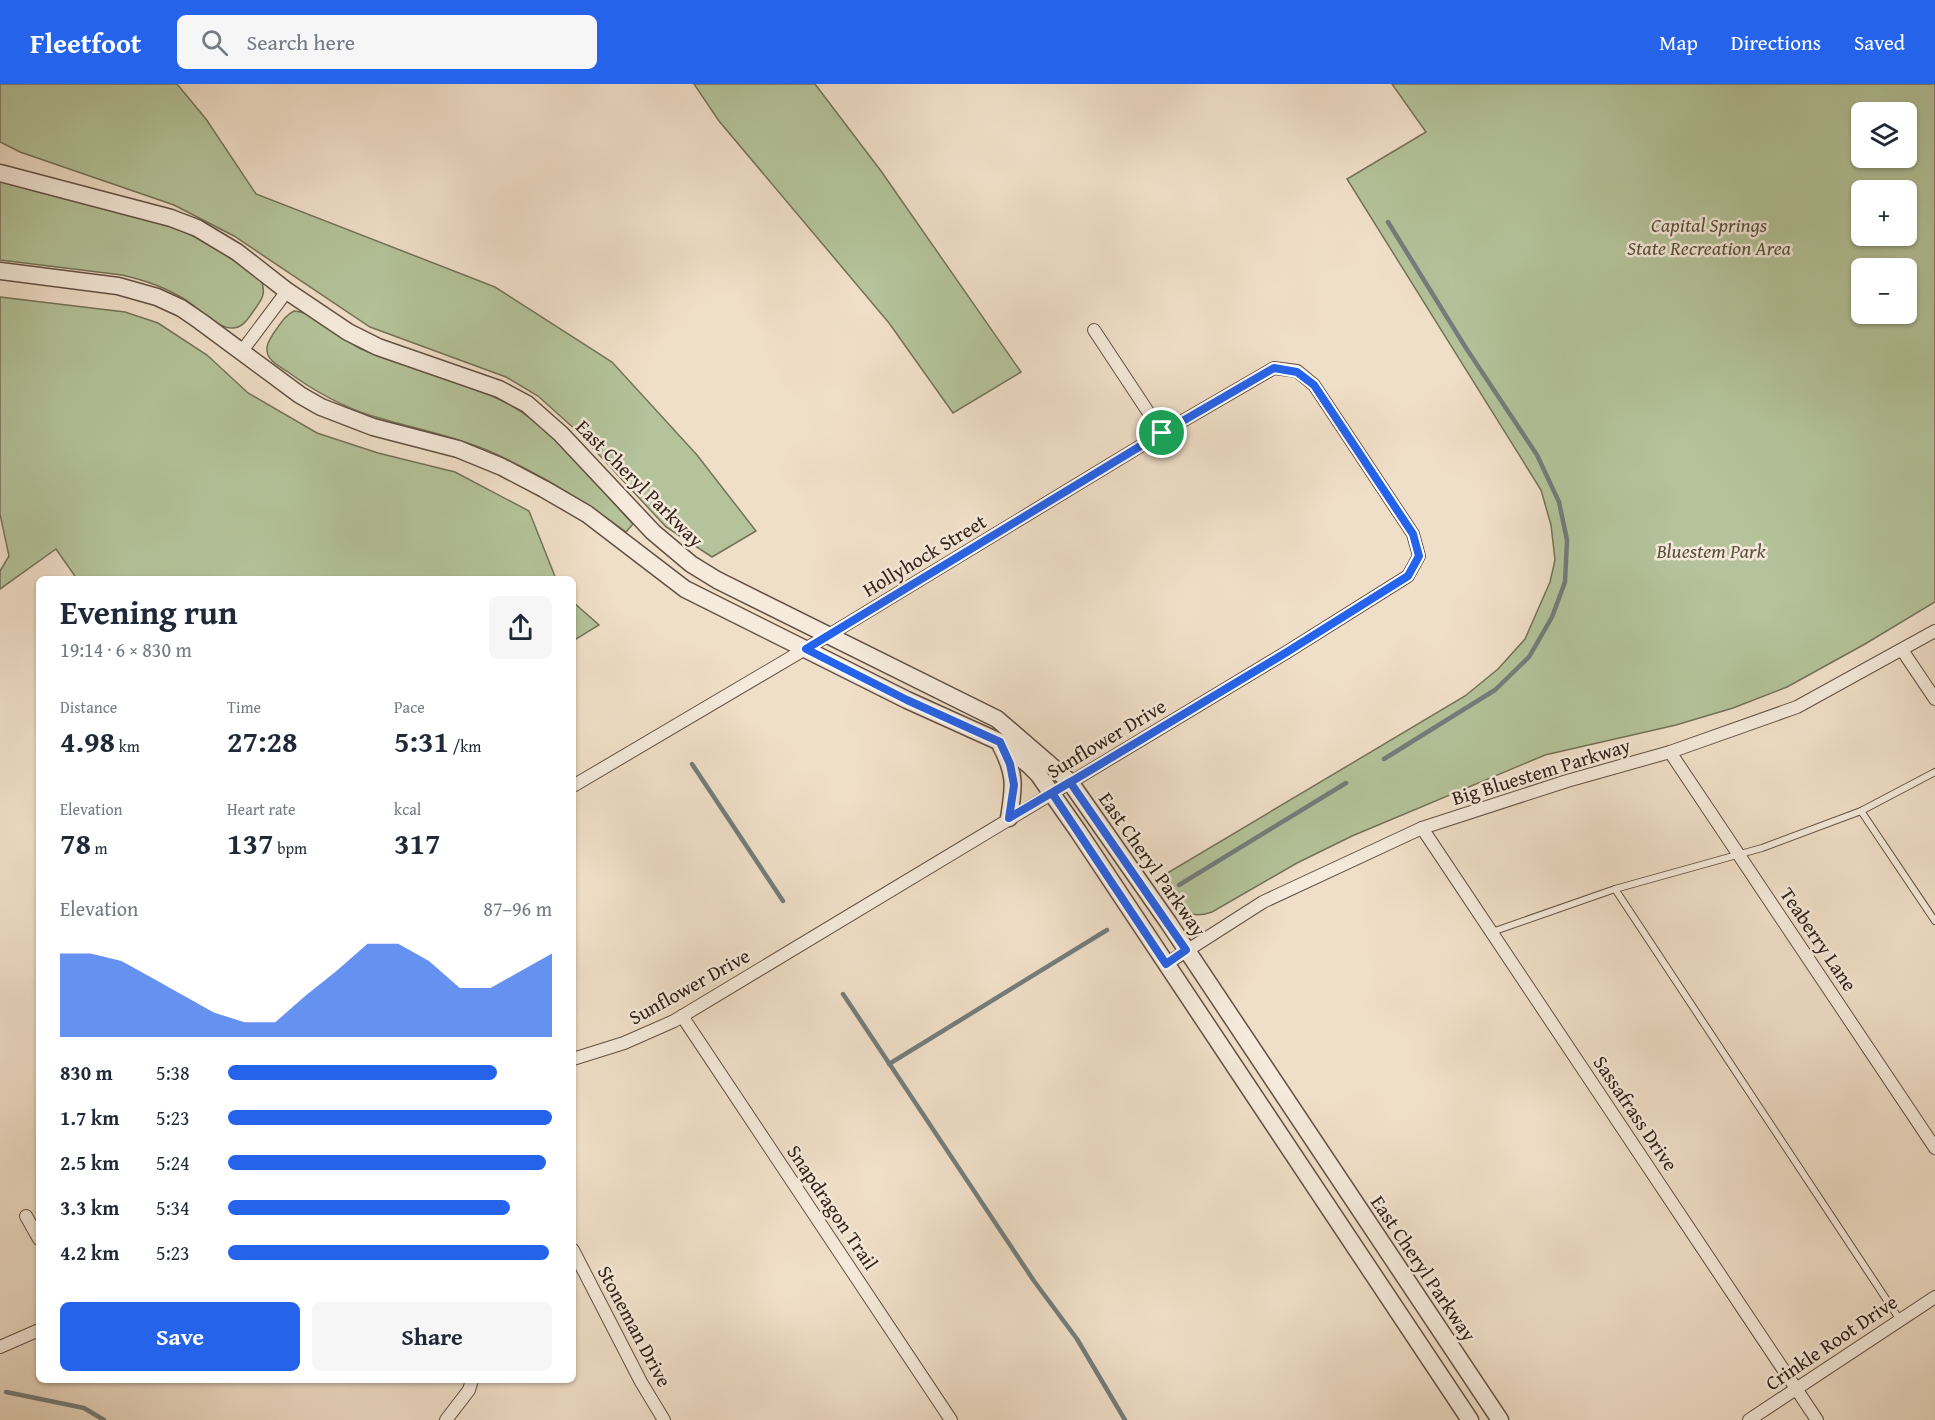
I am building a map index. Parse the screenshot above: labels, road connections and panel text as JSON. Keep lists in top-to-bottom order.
{
  "streets": {
    "street": [
      "East Cheryl Parkway",
      "Hollyhock Street",
      "Sunflower Drive",
      "Big Bluestem Parkway",
      "Teaberry Lane",
      "Sassafrass Drive",
      "Snapdragon Trail",
      "Stoneman Drive",
      "Crinkle Root Drive"
    ]
  },
  "crossings": [
    ["East Cheryl Parkway", "Hollyhock Street"],
    ["East Cheryl Parkway", "Sunflower Drive"],
    ["East Cheryl Parkway", "Big Bluestem Parkway"],
    ["Hollyhock Street", "Sunflower Drive"],
    ["Sunflower Drive", "Snapdragon Trail"],
    ["Big Bluestem Parkway", "Teaberry Lane"],
    ["Big Bluestem Parkway", "Sassafrass Drive"],
    ["Sassafrass Drive", "Crinkle Root Drive"]
  ],
  "parks": ["Capital Springs State Recreation Area", "Bluestem Park"],
  "page": {
    "header": "Fleetfoot",
    "search": "Search here",
    "nav": ["Map", "Directions", "Saved"],
    "map_buttons": ["+", "−"],
    "heading": ["Evening run", "19:14 · 6 × 830 m"],
    "stats": [
      ["Distance", "4.98 km"],
      ["Time", "27:28"],
      ["Pace", "5:31 /km"],
      ["Elevation", "78 m"],
      ["Heart rate", "137 bpm"],
      ["kcal", "317"]
    ],
    "chart": ["Elevation", "87–96 m"],
    "list": [
      {
        "name": "830 m",
        "note": "5:38"
      },
      {
        "name": "1.7 km",
        "note": "5:23"
      },
      {
        "name": "2.5 km",
        "note": "5:24"
      },
      {
        "name": "3.3 km",
        "note": "5:34"
      },
      {
        "name": "4.2 km",
        "note": "5:23"
      }
    ],
    "buttons": ["Save", "Share"]
  }
}
